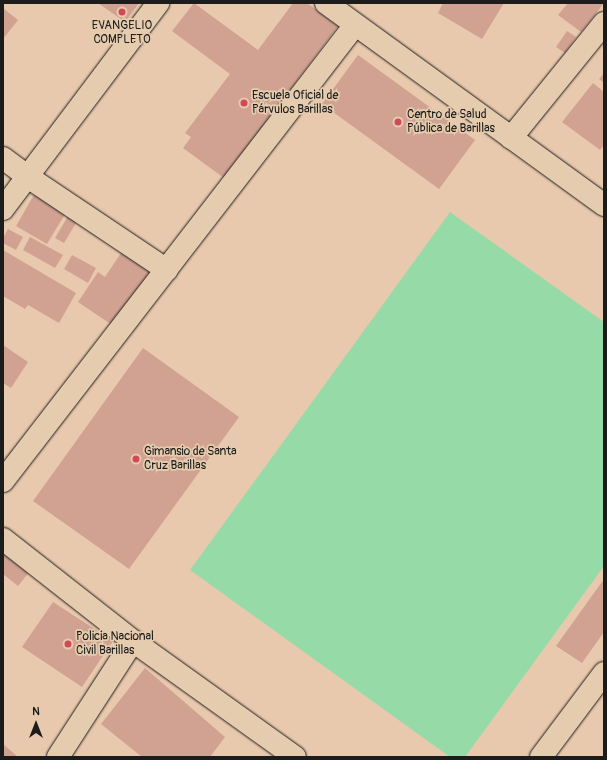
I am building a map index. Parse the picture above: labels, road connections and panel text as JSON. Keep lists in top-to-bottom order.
{
  "places": [
    "EVANGELIO COMPLETO",
    "Escuela Oficial de Párvulos Barillas",
    "Centro de Salud Pública de Barillas",
    "Gimansio de Santa Cruz Barillas",
    "Policia Nacional Civil Barillas"
  ],
  "north": "top"
}
